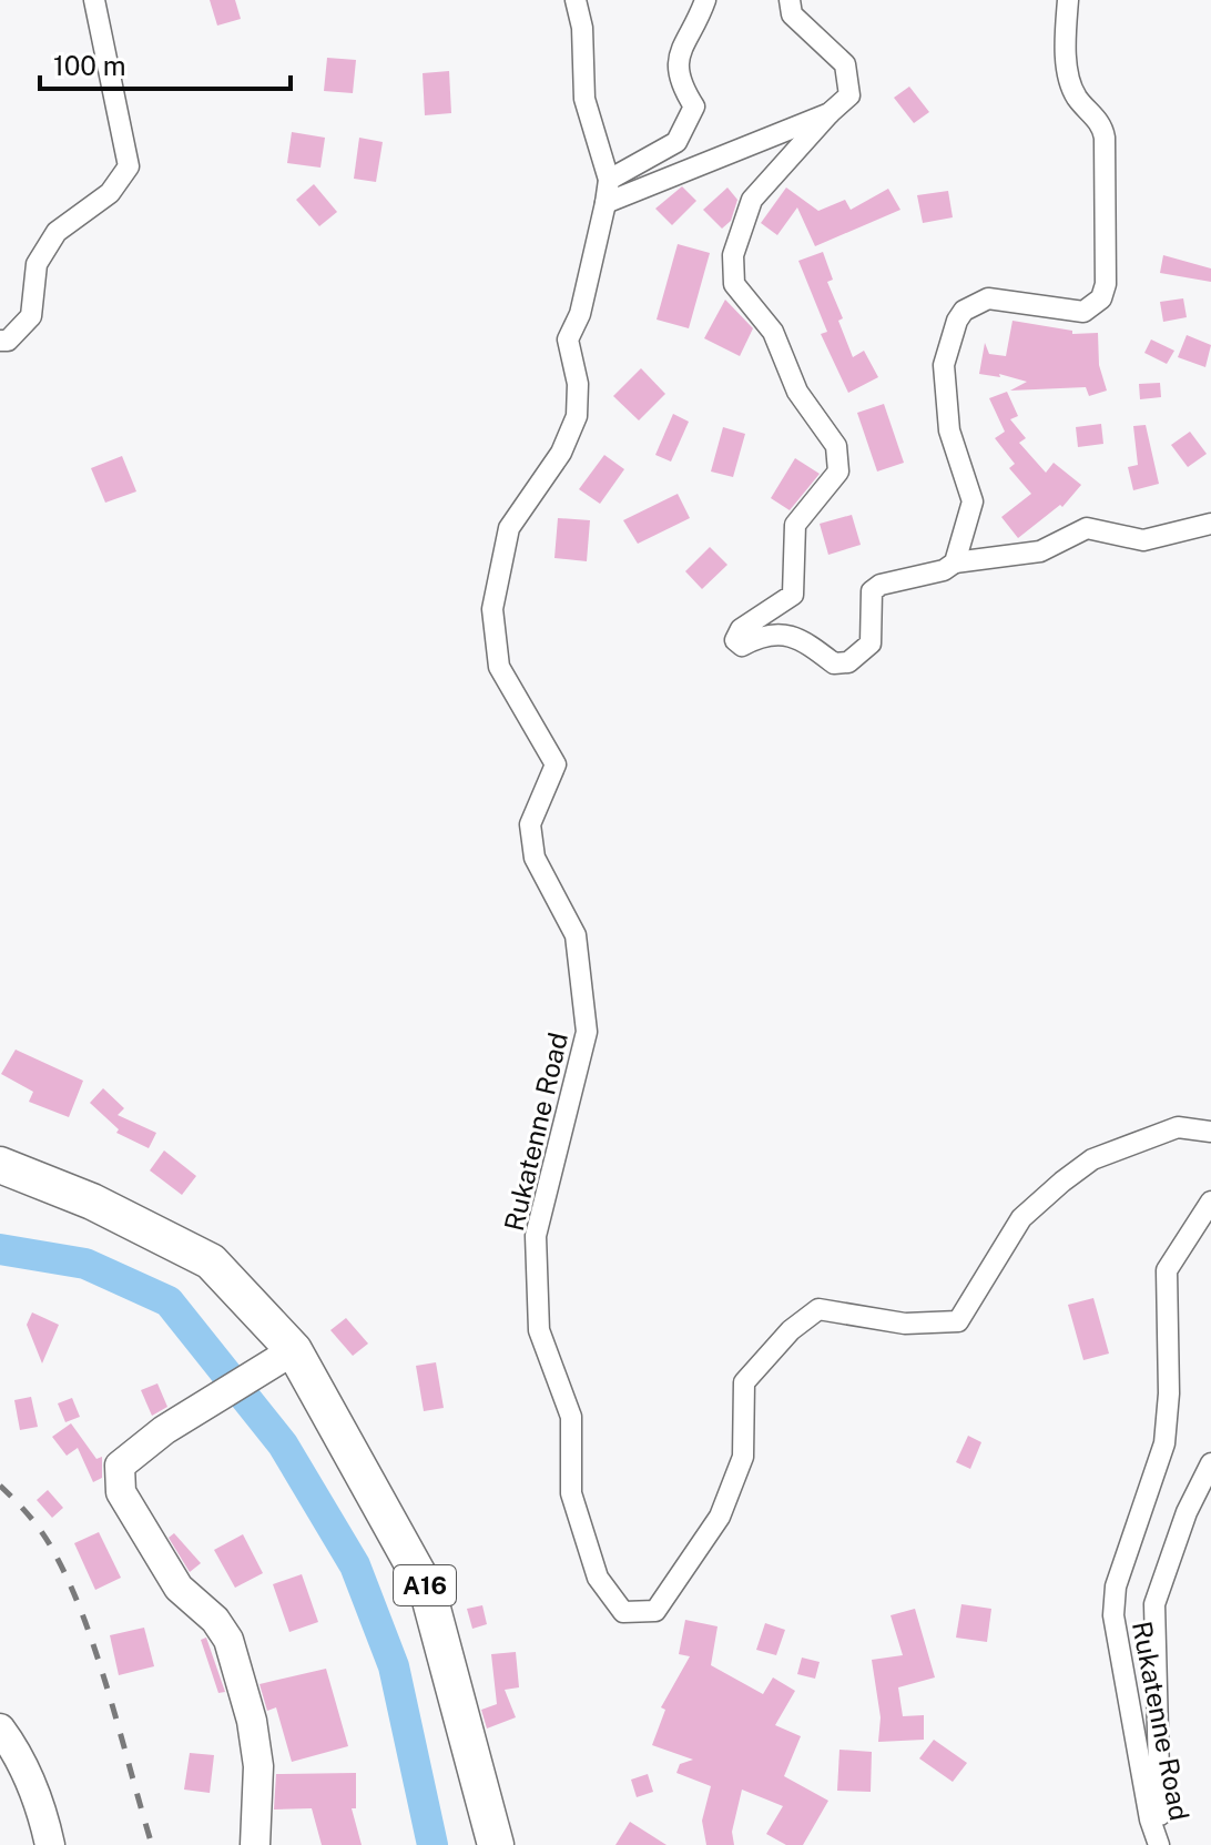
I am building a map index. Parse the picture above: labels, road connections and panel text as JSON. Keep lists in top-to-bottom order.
{
  "streets": {
    "highway": ["A16"],
    "street": ["Rukatenne Road"]
  },
  "scale_bar": "100 m"
}
